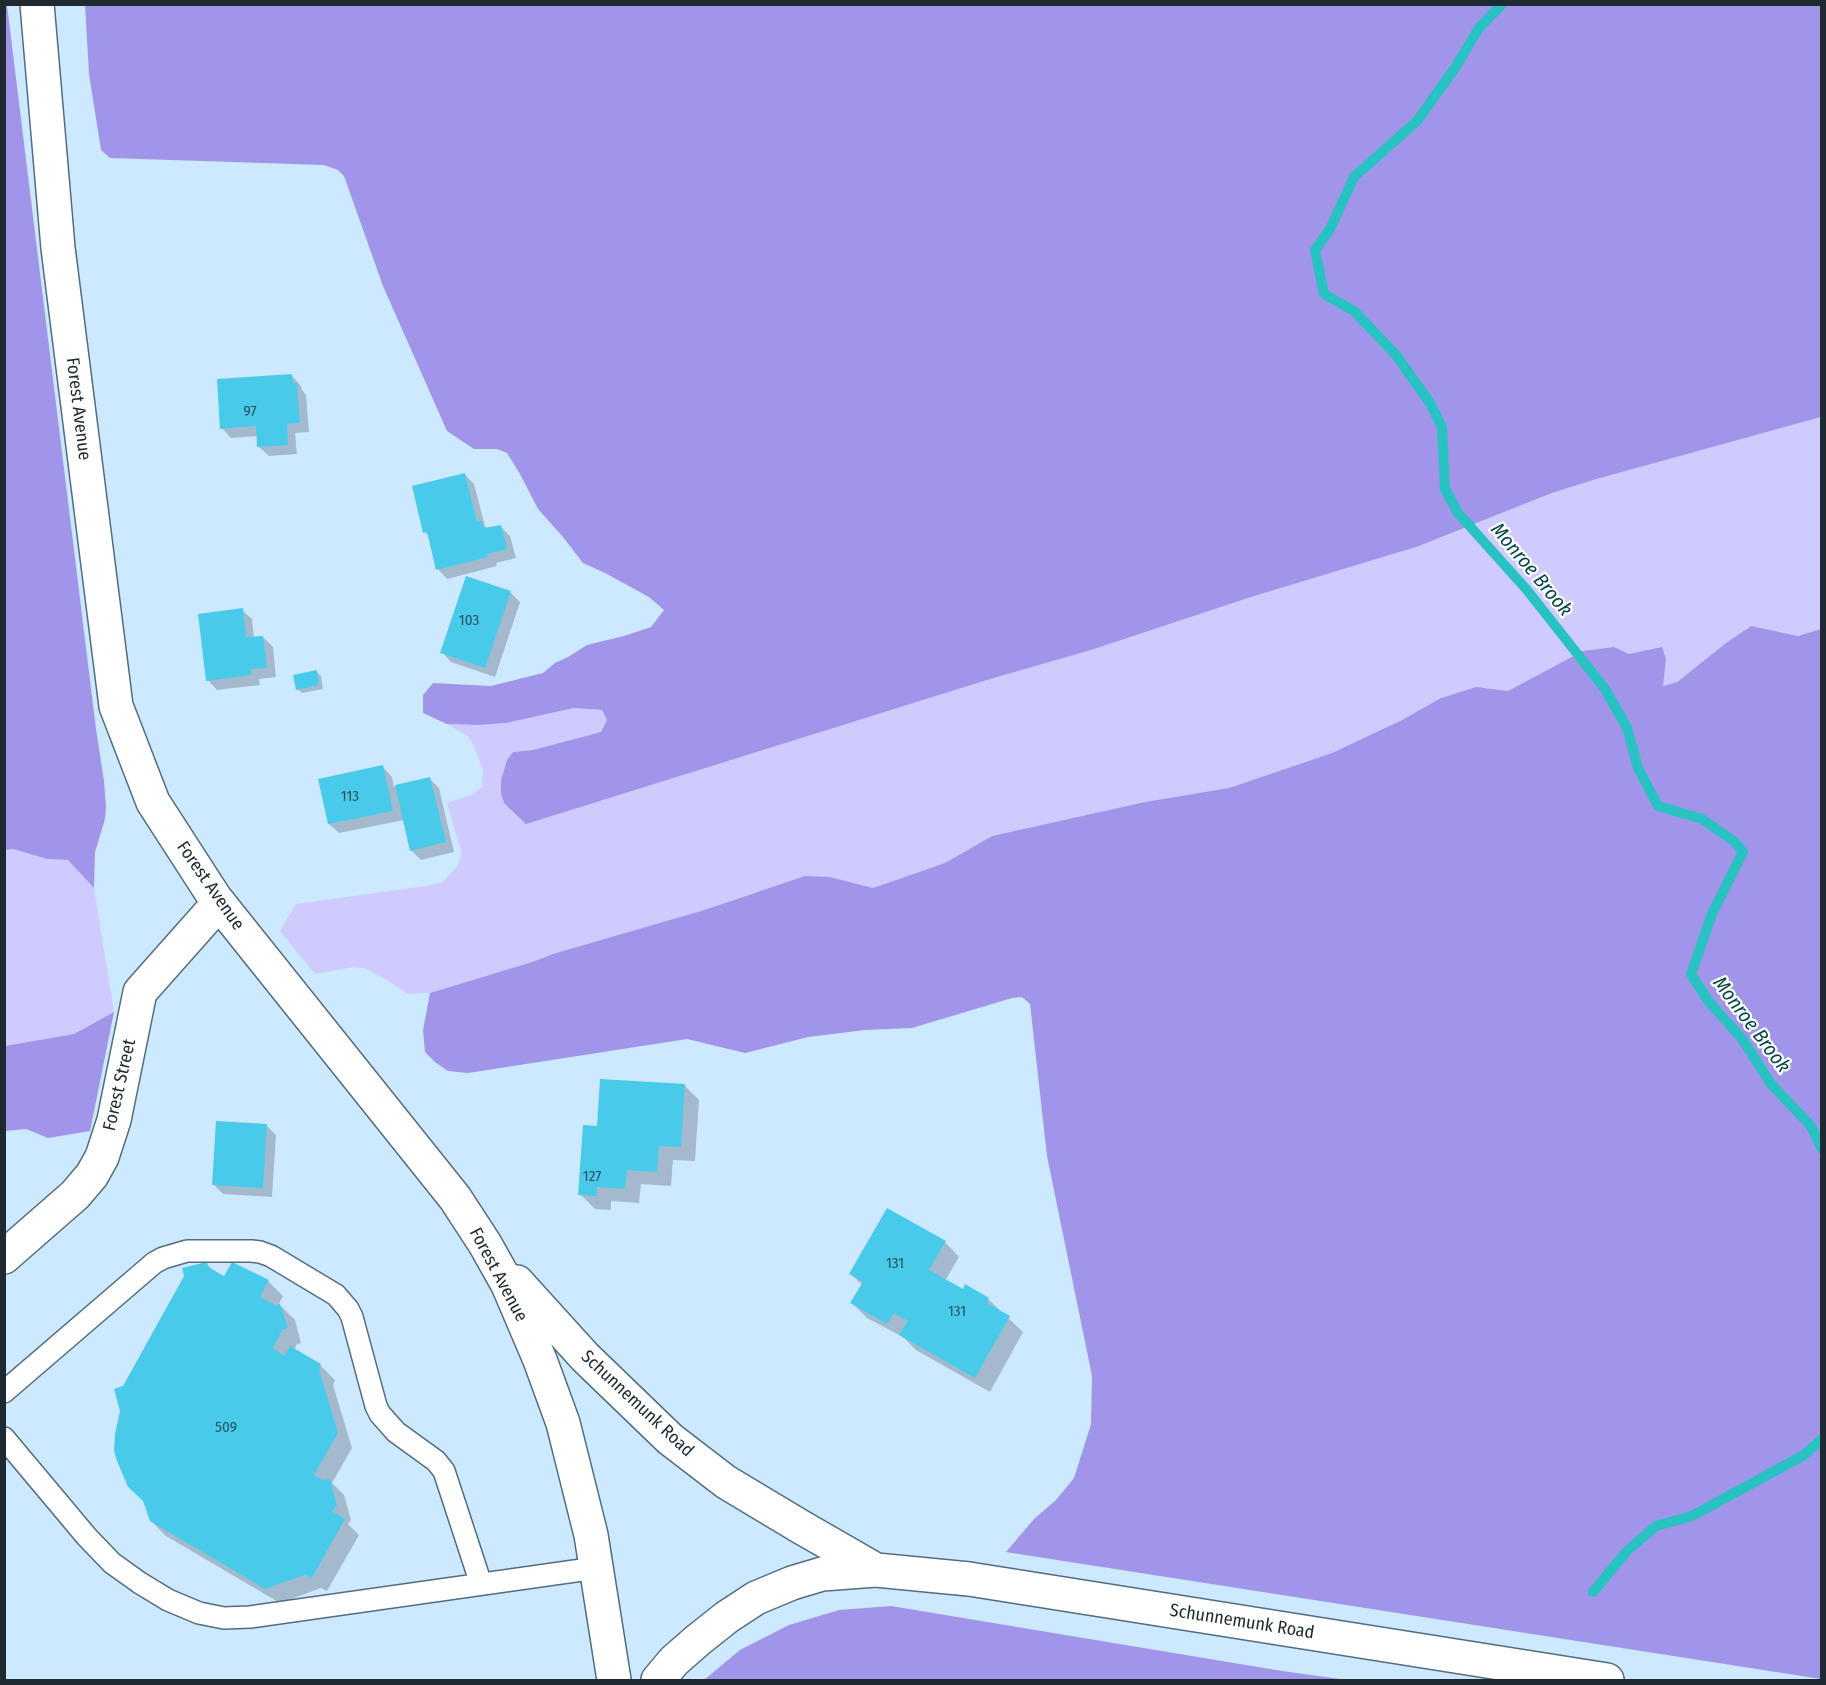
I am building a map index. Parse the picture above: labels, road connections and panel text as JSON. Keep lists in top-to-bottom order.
{
  "streets": {
    "street": ["Forest Avenue", "Forest Street", "Schunnemunk Road"]
  },
  "crossings": [
    ["Forest Avenue", "Forest Street"],
    ["Forest Avenue", "Schunnemunk Road"]
  ],
  "water": ["Monroe Brook"],
  "house_numbers": [
    "97",
    "103",
    "113",
    "127",
    "131",
    "131",
    "509"
  ]
}
